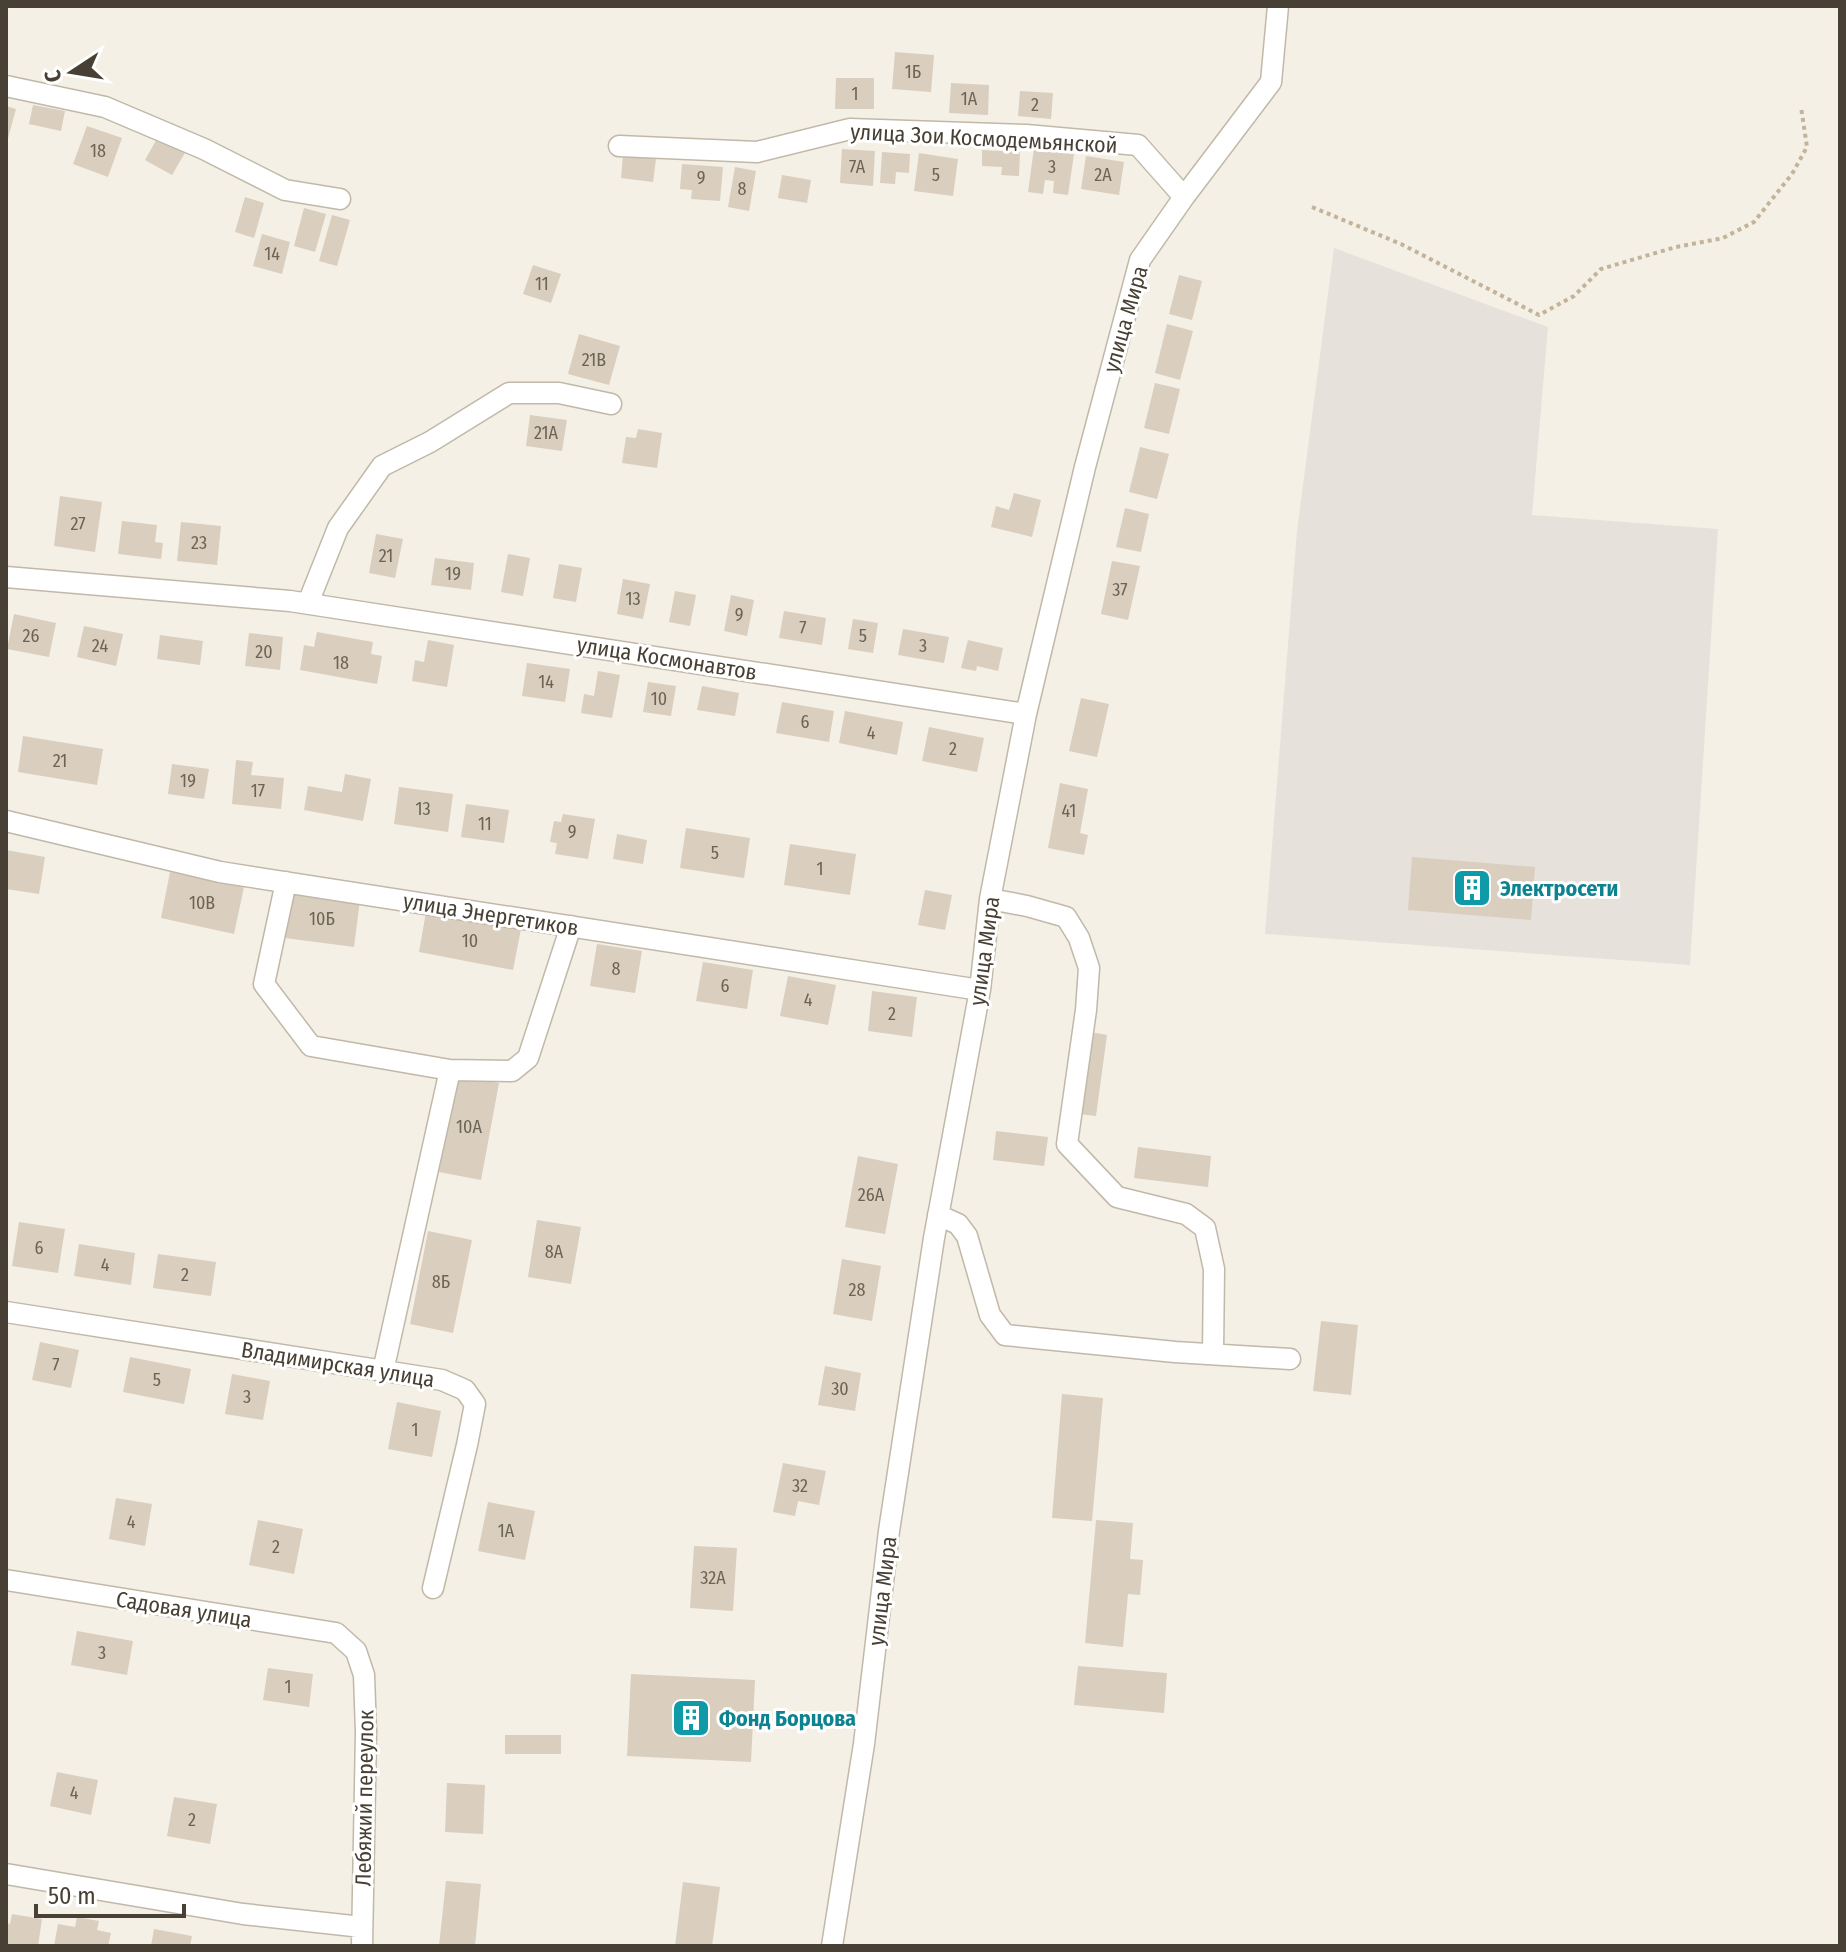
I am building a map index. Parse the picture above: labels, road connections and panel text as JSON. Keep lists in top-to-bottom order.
{
  "streets": {
    "street": [
      "улица Зои Космодемьянской",
      "улица Мира",
      "улица Космонавтов",
      "улица Энергетиков",
      "Владимирская улица",
      "Садовая улица",
      "Лебяжий переулок"
    ]
  },
  "crossings": [
    ["улица Зои Космодемьянской", "улица Мира"],
    ["улица Мира", "улица Космонавтов"],
    ["улица Мира", "улица Энергетиков"],
    ["Садовая улица", "Лебяжий переулок"]
  ],
  "places": {
    "building": ["Электросети", "Фонд Борцова"]
  },
  "house_numbers": [
    "1Б",
    "1",
    "1А",
    "2",
    "18",
    "7А",
    "3",
    "5",
    "2А",
    "9",
    "8",
    "14",
    "11",
    "21В",
    "21А",
    "27",
    "23",
    "21",
    "19",
    "37",
    "13",
    "9",
    "7",
    "26",
    "5",
    "24",
    "3",
    "20",
    "18",
    "14",
    "10",
    "6",
    "4",
    "2",
    "21",
    "19",
    "17",
    "13",
    "41",
    "11",
    "9",
    "5",
    "1",
    "10В",
    "10Б",
    "10",
    "8",
    "6",
    "4",
    "2",
    "10А",
    "26А",
    "6",
    "8А",
    "4",
    "2",
    "8Б",
    "28",
    "7",
    "5",
    "30",
    "3",
    "1",
    "32",
    "4",
    "1А",
    "2",
    "32А",
    "3",
    "1",
    "4",
    "2"
  ],
  "scale_bar": "50 m",
  "north": "left"
}
